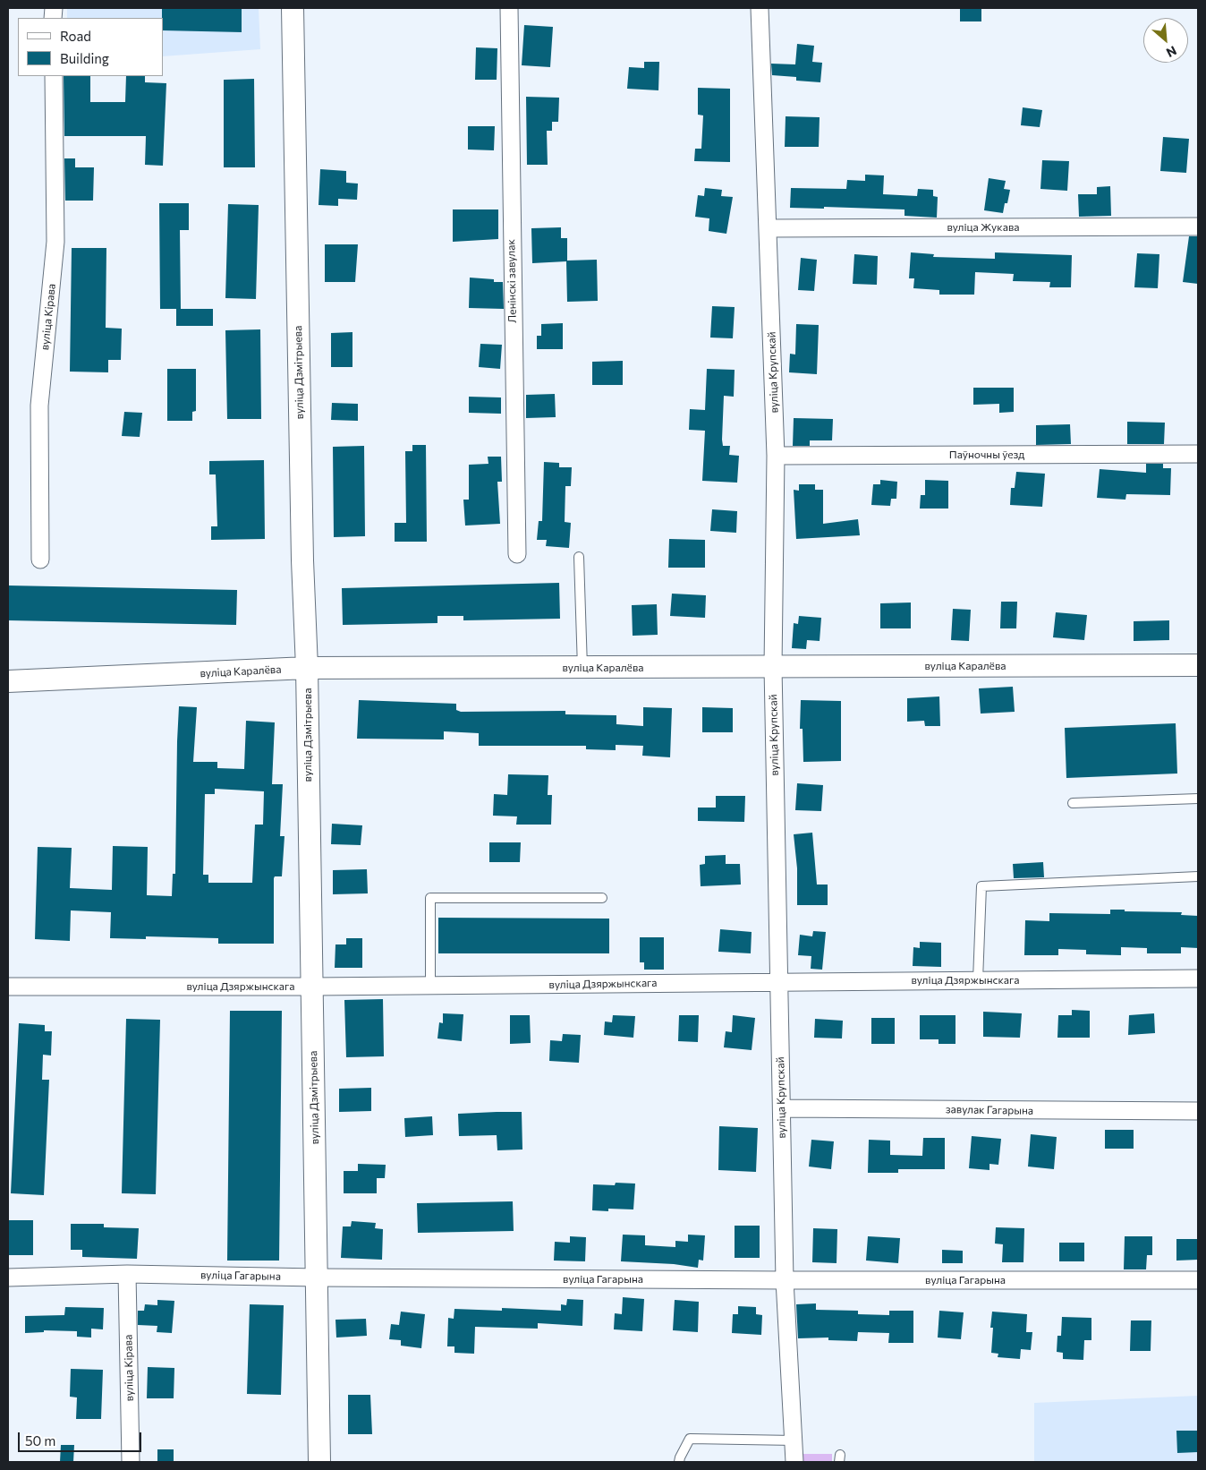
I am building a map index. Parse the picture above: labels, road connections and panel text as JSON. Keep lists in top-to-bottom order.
{
  "streets": {
    "street": [
      "вуліца Жукава",
      "Ленінскі завулак",
      "вуліца Кірава",
      "вуліца Дзмітрыева",
      "вуліца Крупскай",
      "Паўночны ўезд",
      "вуліца Каралёва",
      "вуліца Дзяржынскага",
      "завулак Гагарына",
      "вуліца Гагарына"
    ]
  },
  "crossings": [
    ["вуліца Жукава", "вуліца Крупскай"],
    ["вуліца Кірава", "вуліца Гагарына"],
    ["вуліца Дзмітрыева", "вуліца Каралёва"],
    ["вуліца Дзмітрыева", "вуліца Дзяржынскага"],
    ["вуліца Дзмітрыева", "вуліца Гагарына"],
    ["вуліца Крупскай", "Паўночны ўезд"],
    ["вуліца Крупскай", "вуліца Каралёва"],
    ["вуліца Крупскай", "вуліца Дзяржынскага"],
    ["вуліца Крупскай", "завулак Гагарына"],
    ["вуліца Крупскай", "вуліца Гагарына"]
  ],
  "legend": ["Road", "Building"],
  "scale_bar": "50 m",
  "north": "bottom right"
}
